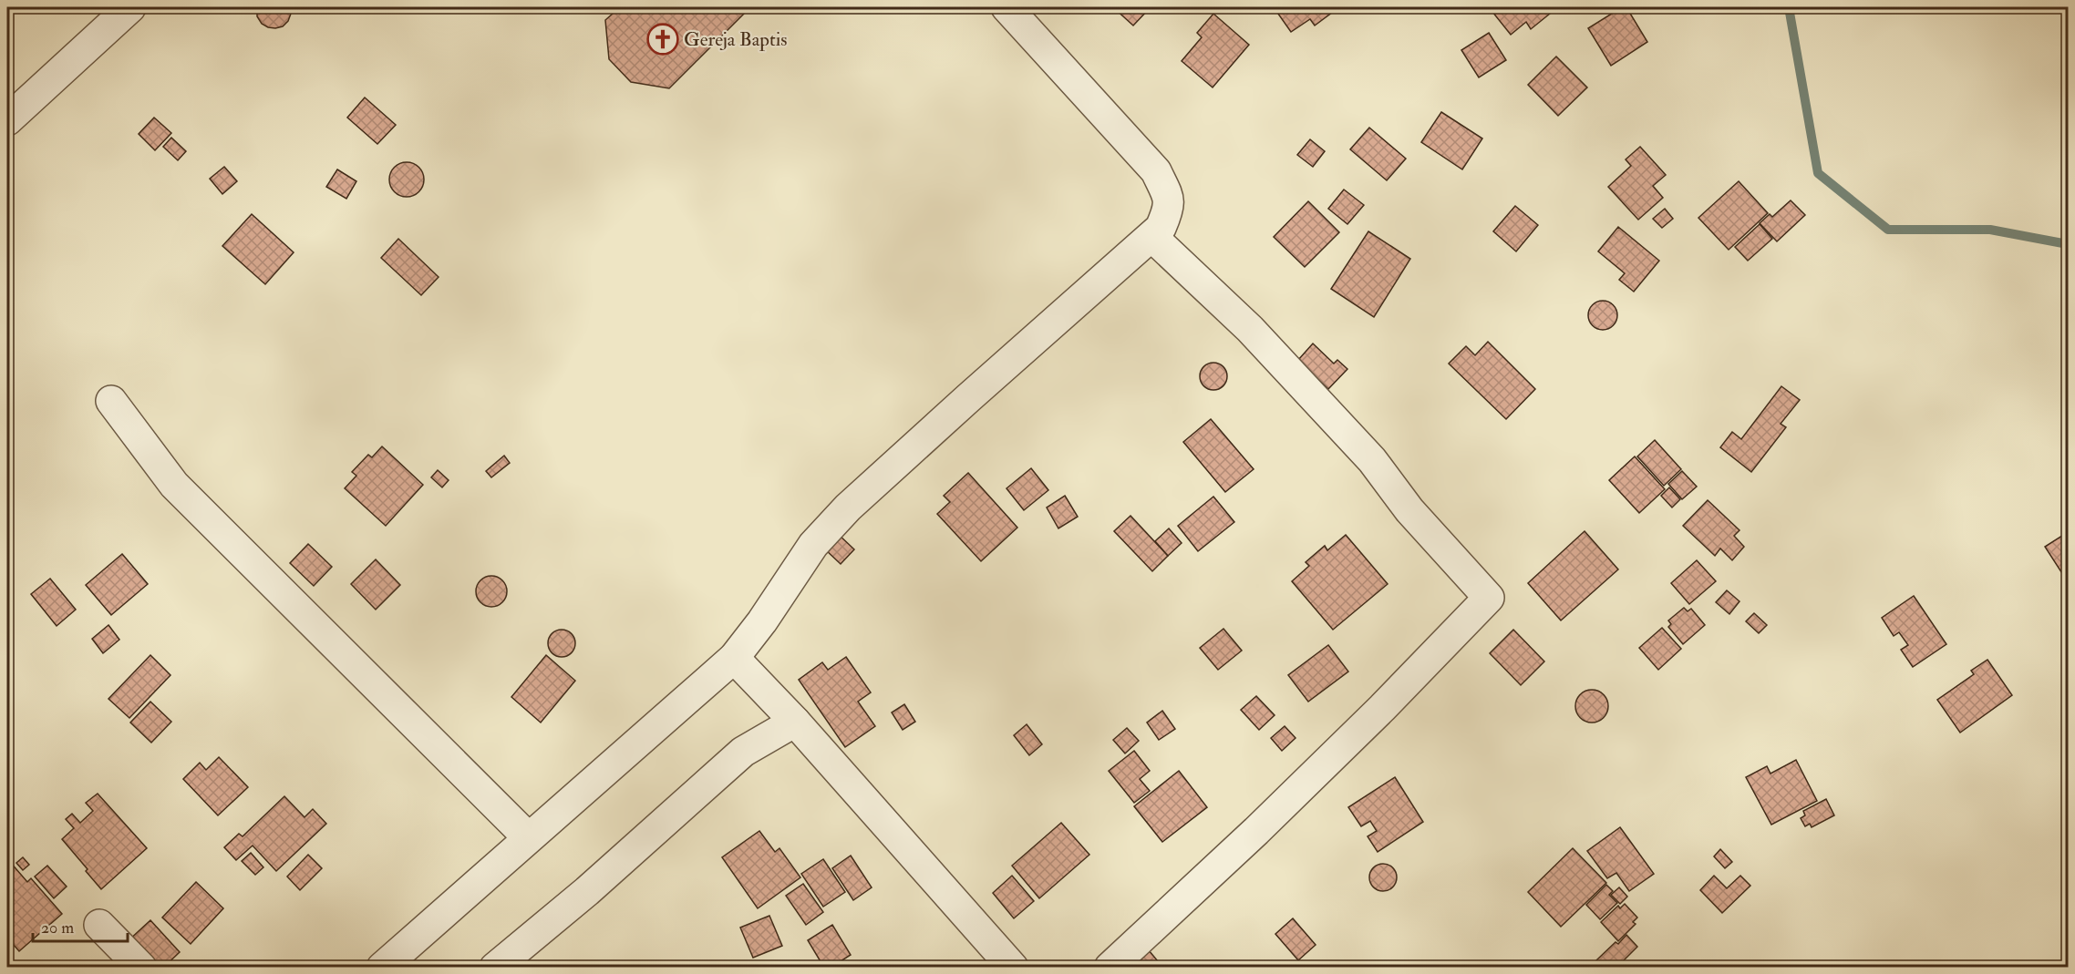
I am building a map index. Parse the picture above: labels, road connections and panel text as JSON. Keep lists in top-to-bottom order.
{
  "places": {
    "church": ["Gereja Baptis"]
  },
  "scale_bar": "20 m"
}
